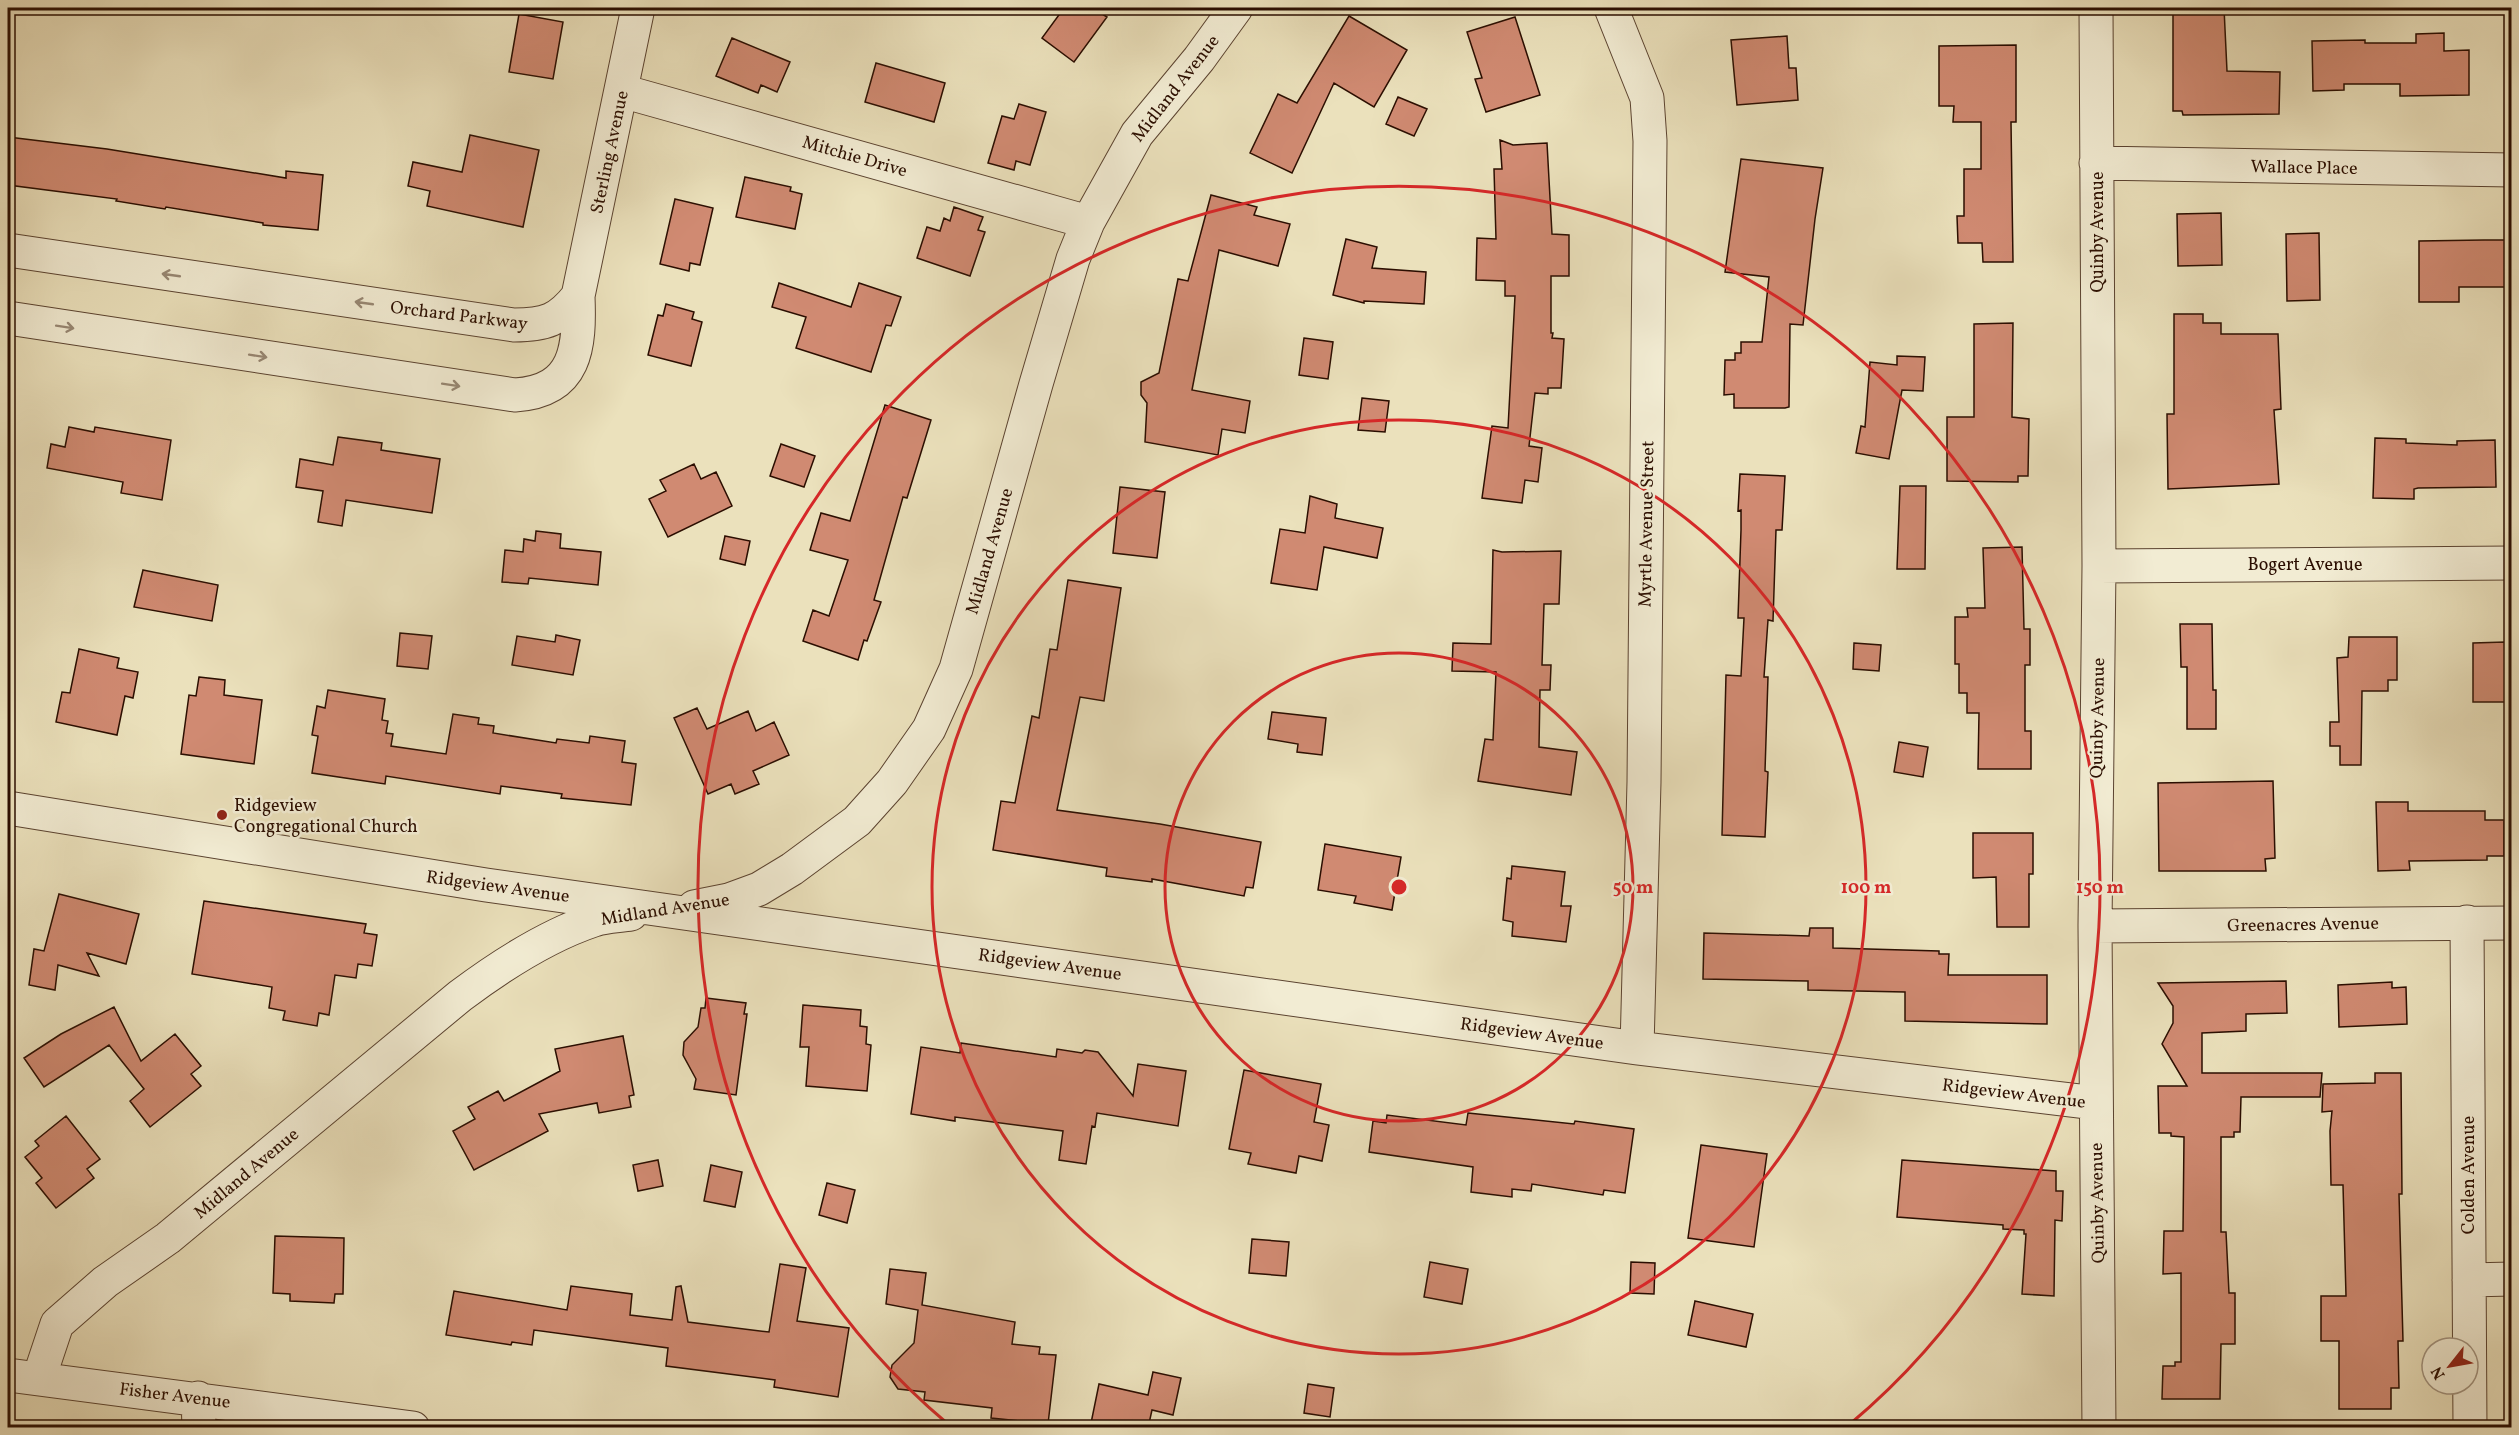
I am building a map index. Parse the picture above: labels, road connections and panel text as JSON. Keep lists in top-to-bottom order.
{
  "streets": {
    "street": [
      "Midland Avenue",
      "Sterling Avenue",
      "Mitchie Drive",
      "Wallace Place",
      "Quinby Avenue",
      "Orchard Parkway",
      "Myrtle Avenue Street",
      "Bogert Avenue",
      "Ridgeview Avenue",
      "Greenacres Avenue",
      "Colden Avenue",
      "Fisher Avenue"
    ]
  },
  "crossings": [
    ["Midland Avenue", "Mitchie Drive"],
    ["Midland Avenue", "Ridgeview Avenue"],
    ["Midland Avenue", "Fisher Avenue"],
    ["Sterling Avenue", "Mitchie Drive"],
    ["Sterling Avenue", "Orchard Parkway"],
    ["Wallace Place", "Quinby Avenue"],
    ["Quinby Avenue", "Bogert Avenue"],
    ["Quinby Avenue", "Ridgeview Avenue"],
    ["Quinby Avenue", "Greenacres Avenue"],
    ["Myrtle Avenue Street", "Ridgeview Avenue"],
    ["Greenacres Avenue", "Colden Avenue"]
  ],
  "one_way": ["Orchard Parkway"],
  "places": ["Ridgeview Congregational Church"],
  "north": "bottom left",
  "rings": ["50 m", "100 m", "150 m"]
}
